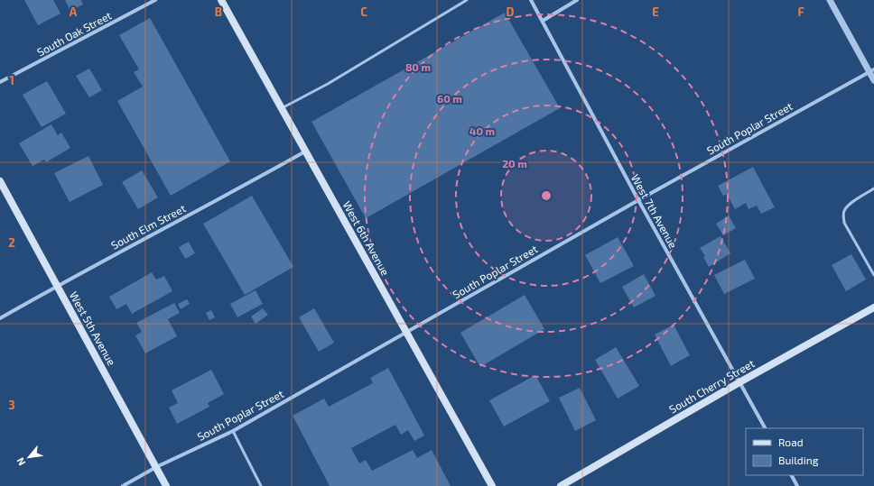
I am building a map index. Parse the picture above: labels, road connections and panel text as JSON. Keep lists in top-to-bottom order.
{
  "streets": {
    "main road": ["West 6th Avenue", "West 5th Avenue", "South Cherry Street"],
    "street": [
      "South Oak Street",
      "South Poplar Street",
      "West 7th Avenue",
      "South Elm Street"
    ]
  },
  "crossings": [
    ["South Poplar Street", "West 7th Avenue"],
    ["South Poplar Street", "West 6th Avenue"],
    ["South Poplar Street", "West 5th Avenue"],
    ["West 7th Avenue", "South Cherry Street"],
    ["South Elm Street", "West 6th Avenue"],
    ["South Elm Street", "West 5th Avenue"]
  ],
  "legend": ["Road", "Building"],
  "north": "bottom left",
  "grid": {
    "columns": [
      "A",
      "B",
      "C",
      "D",
      "E",
      "F"
    ],
    "rows": ["1", "2", "3"]
  },
  "rings": [
    "80 m",
    "60 m",
    "40 m",
    "20 m"
  ]
}
